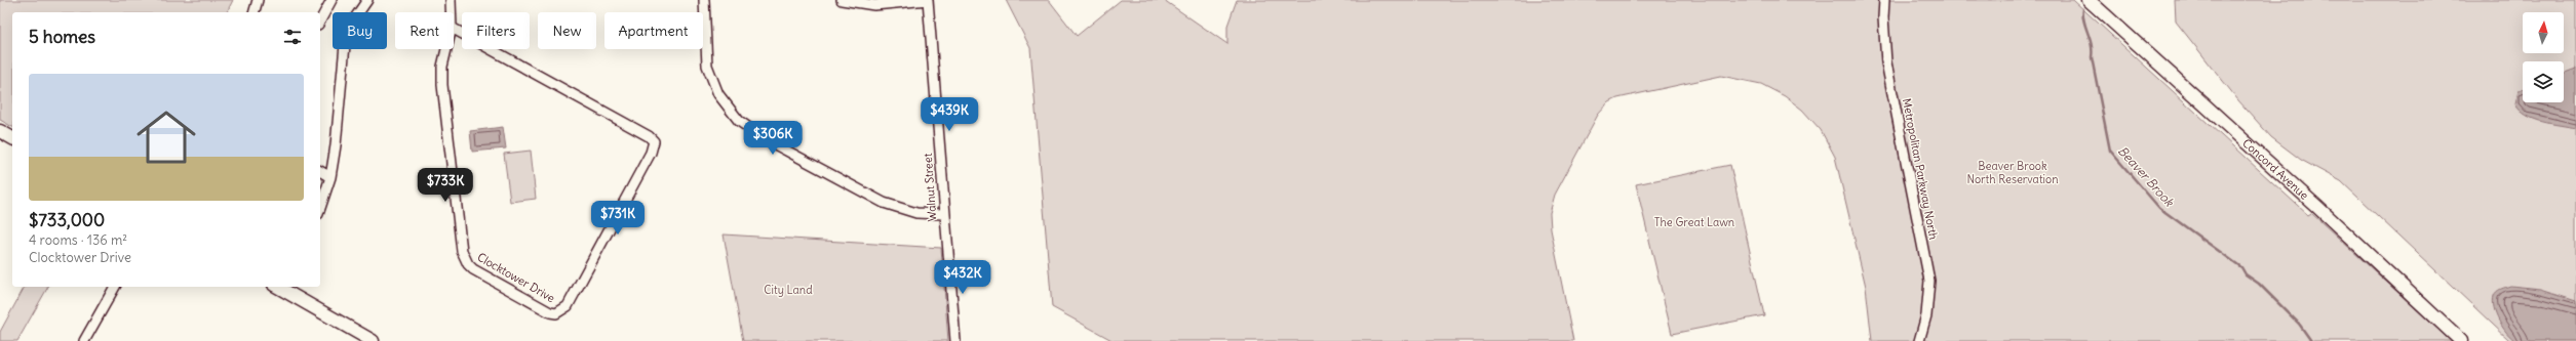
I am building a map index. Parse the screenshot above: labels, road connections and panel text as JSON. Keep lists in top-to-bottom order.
{
  "streets": {
    "main road": ["Concord Avenue"],
    "street": ["Metropolitan Parkway North", "Walnut Street", "Clocktower Drive"]
  },
  "water": ["Beaver Brook"],
  "parks": ["Beaver Brook North Reservation", "The Great Lawn", "City Land"],
  "north": "top",
  "page": {
    "chip": [
      "Buy",
      "Rent",
      "Filters",
      "New",
      "Apartment"
    ],
    "heading": "5 homes",
    "list": [
      {
        "name": "$733,000",
        "note": "4 rooms · 136 m² · Clocktower Drive"
      }
    ],
    "price": [
      "$439K",
      "$306K",
      "$733K",
      "$731K",
      "$432K"
    ]
  }
}
